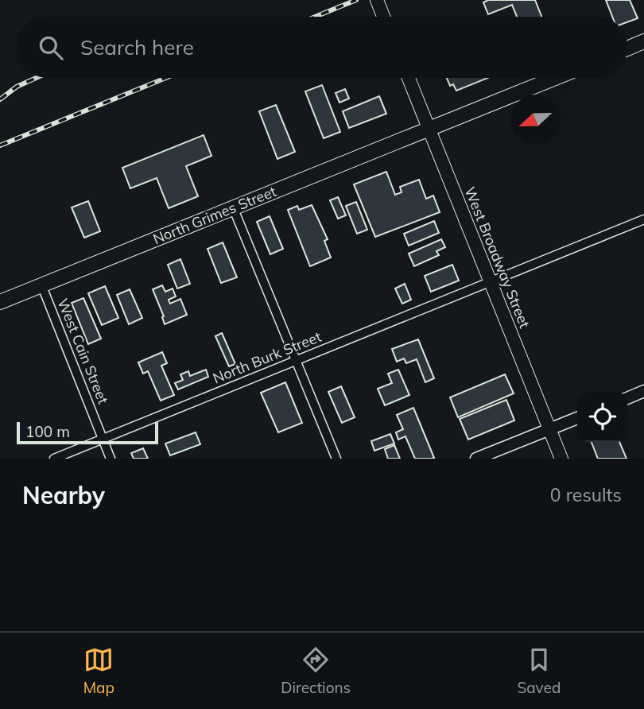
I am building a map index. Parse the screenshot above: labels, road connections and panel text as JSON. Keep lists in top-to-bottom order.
{
  "streets": {
    "main road": ["North Grimes Street", "West Broadway Street"],
    "street": ["West Cain Street", "North Burk Street"]
  },
  "crossings": [
    ["North Grimes Street", "West Broadway Street"],
    ["North Grimes Street", "West Cain Street"],
    ["West Broadway Street", "North Burk Street"],
    ["West Cain Street", "North Burk Street"]
  ],
  "scale_bar": "100 m",
  "north": "left",
  "page": {
    "search": "Search here",
    "scale": "100 m",
    "heading": ["Nearby", "0 results"],
    "nav": ["Map", "Directions", "Saved"]
  }
}
